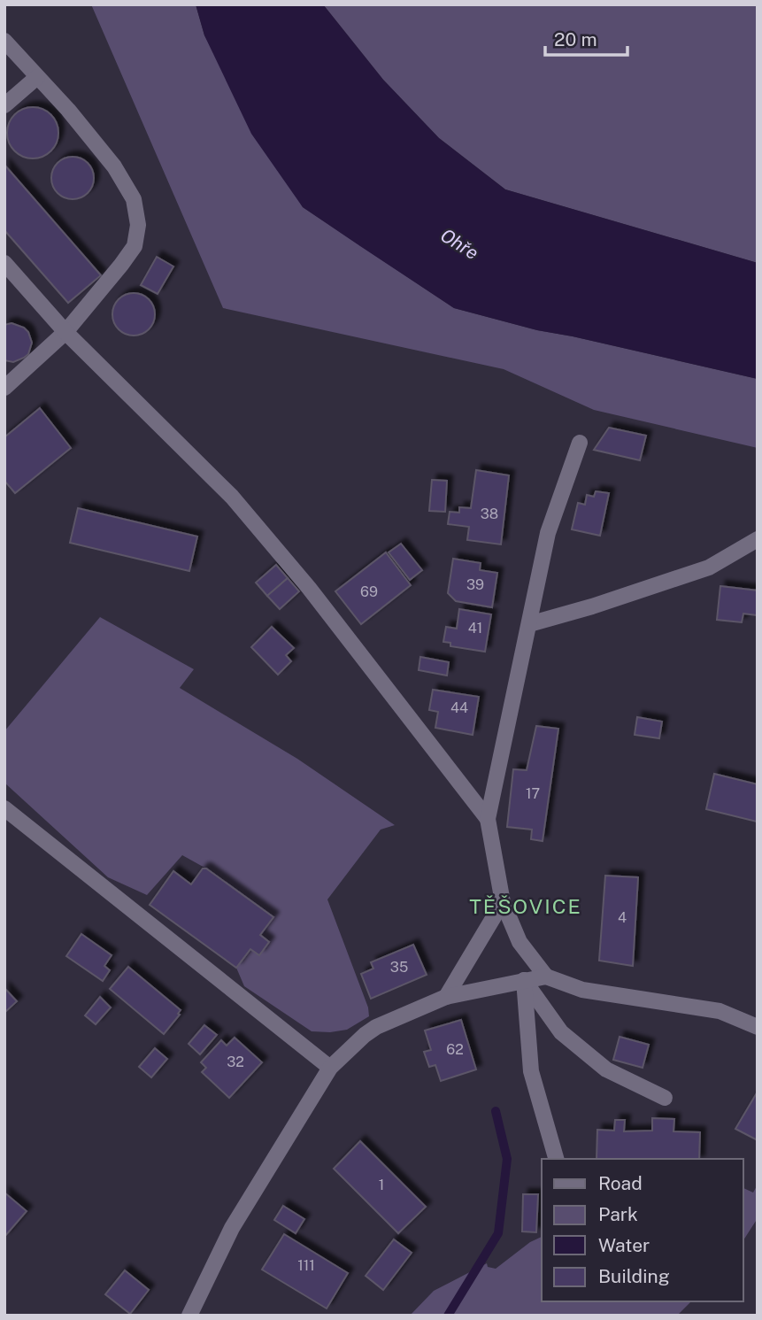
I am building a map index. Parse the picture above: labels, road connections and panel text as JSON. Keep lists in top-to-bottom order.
{
  "districts": ["TĚŠOVICE"],
  "water": ["Ohře"],
  "house_numbers": [
    "38",
    "39",
    "69",
    "41",
    "44",
    "17",
    "4",
    "35",
    "62",
    "32",
    "1",
    "111"
  ],
  "legend": [
    "Road",
    "Park",
    "Water",
    "Building"
  ],
  "scale_bar": "20 m"
}
